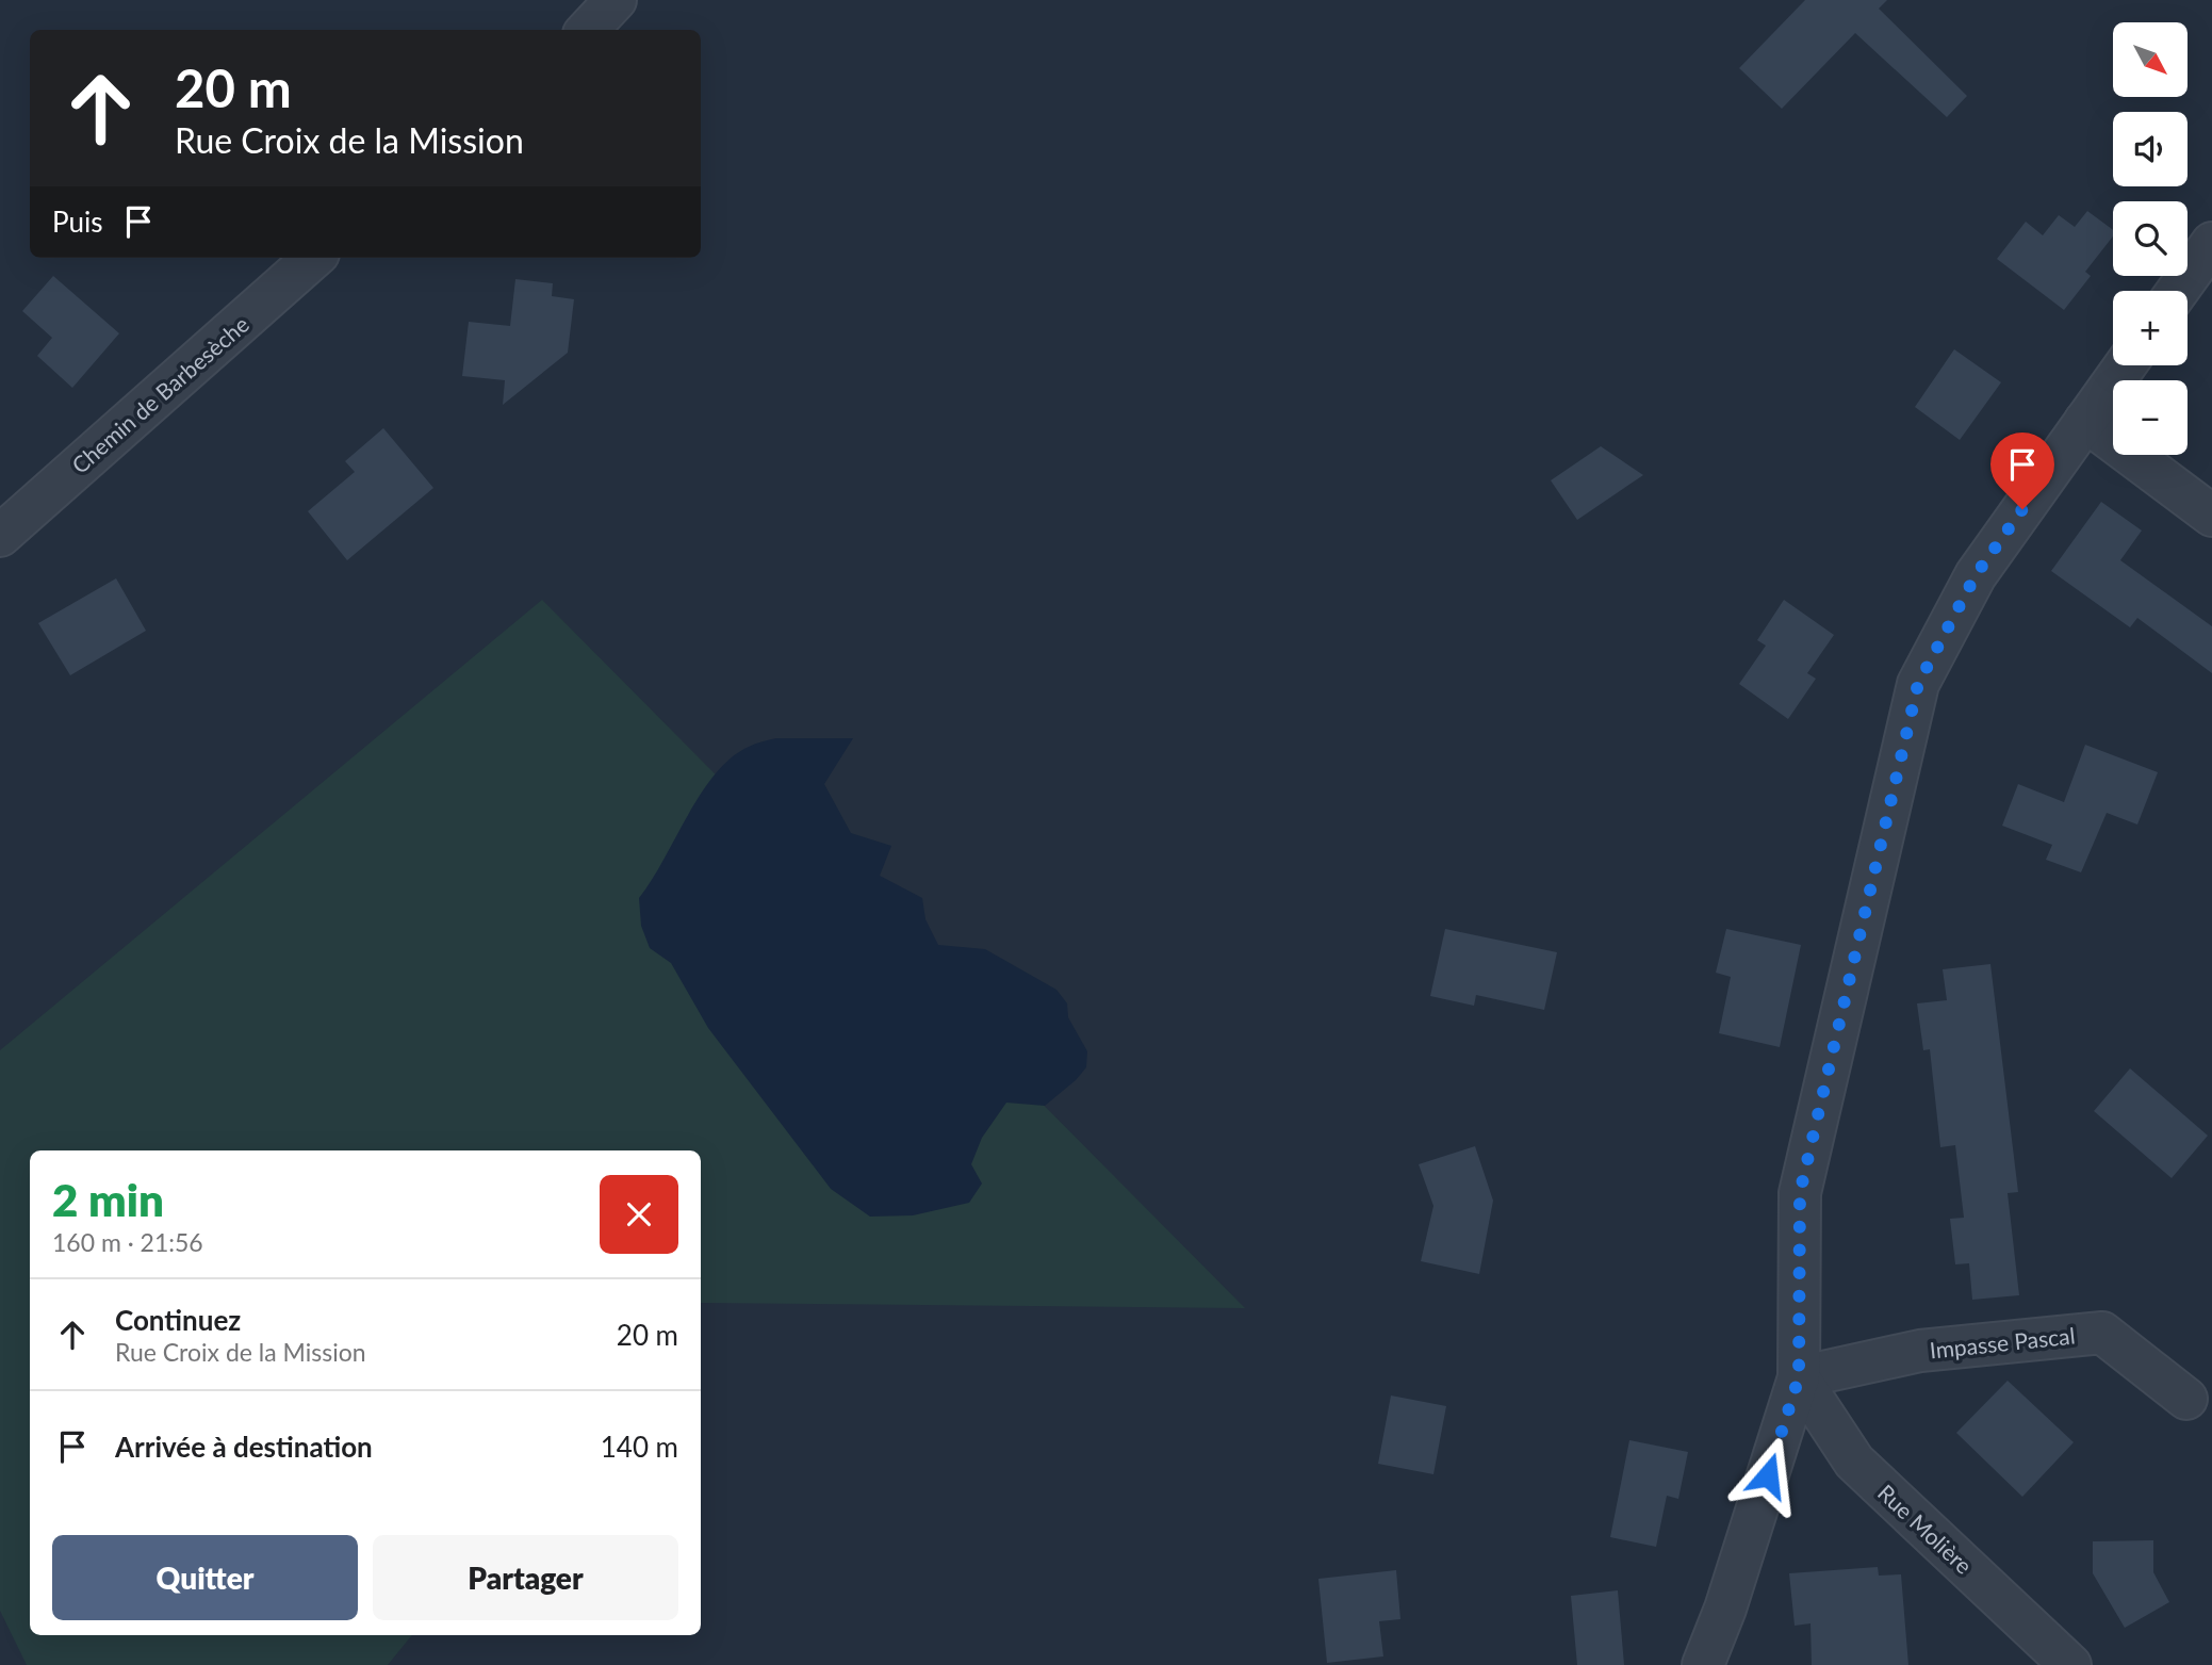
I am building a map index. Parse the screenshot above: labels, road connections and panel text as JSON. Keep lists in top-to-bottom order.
{
  "streets": {
    "street": ["Chemin de Barbesèche", "Impasse Pascal", "Rue Molière"]
  },
  "crossings": [
    ["Impasse Pascal", "Rue Molière"]
  ],
  "north": "bottom right",
  "page": {
    "map_buttons": ["+", "−"],
    "turn": ["20 m", "Rue Croix de la Mission"],
    "then": "Puis",
    "heading": ["2 min", "160 m · 21:56"],
    "list": [
      {
        "name": "Continuez",
        "note": "Rue Croix de la Mission",
        "value": "20 m"
      },
      {
        "name": "Arrivée à destination",
        "value": "140 m"
      }
    ],
    "buttons": ["Quitter", "Partager"]
  }
}
